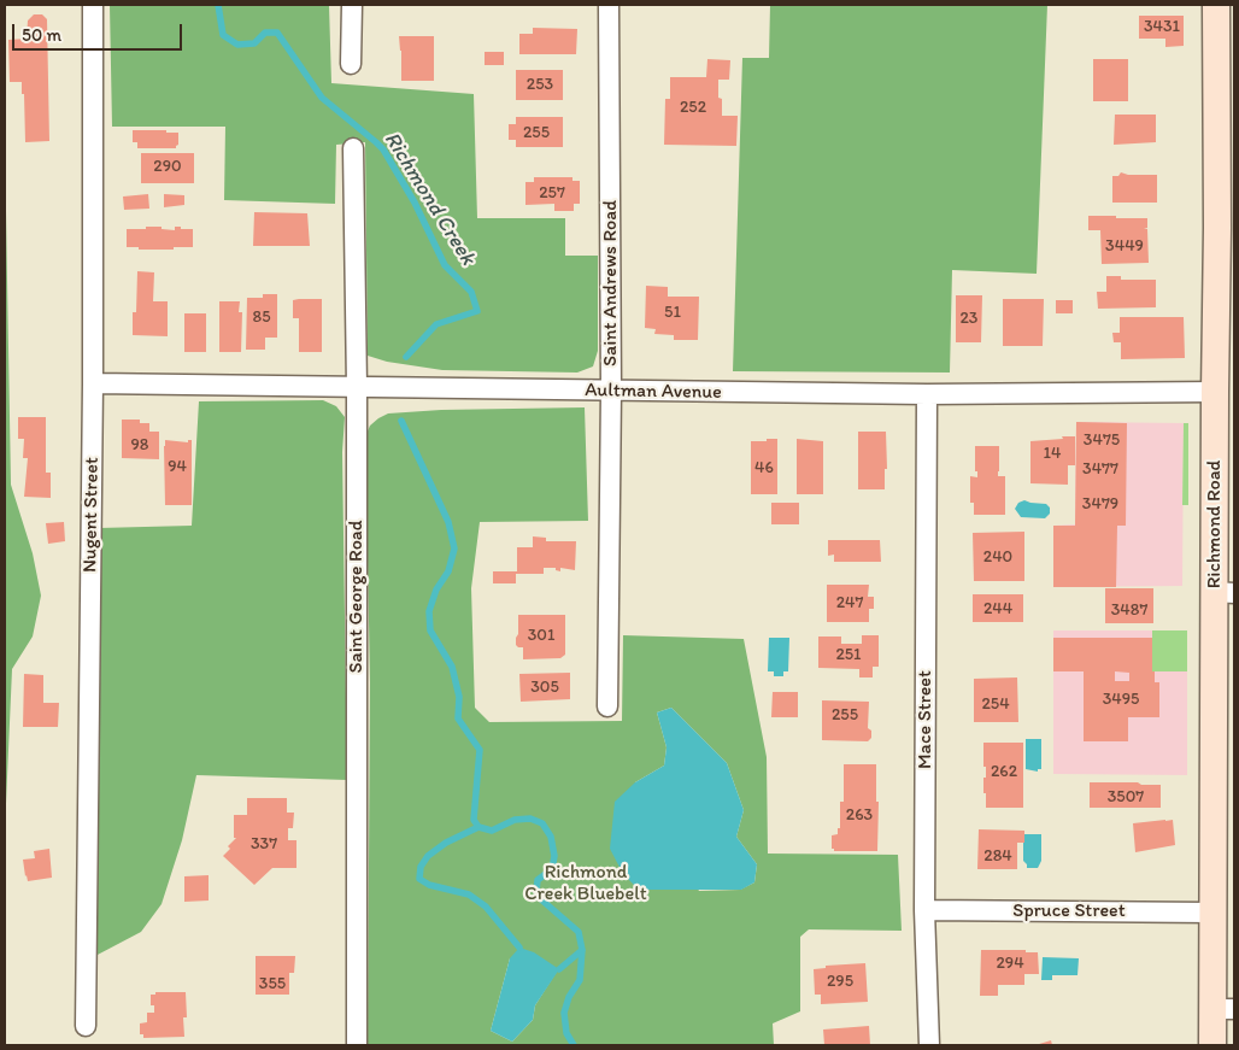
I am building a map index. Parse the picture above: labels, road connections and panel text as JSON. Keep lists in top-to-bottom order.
{
  "streets": {
    "street": [
      "Saint Andrews Road",
      "Aultman Avenue",
      "Nugent Street",
      "Richmond Road",
      "Saint George Road",
      "Mace Street",
      "Spruce Street"
    ]
  },
  "crossings": [
    ["Saint Andrews Road", "Aultman Avenue"],
    ["Aultman Avenue", "Nugent Street"],
    ["Aultman Avenue", "Richmond Road"],
    ["Aultman Avenue", "Saint George Road"],
    ["Aultman Avenue", "Mace Street"],
    ["Richmond Road", "Spruce Street"],
    ["Mace Street", "Spruce Street"]
  ],
  "water": ["Richmond Creek"],
  "parks": ["Richmond Creek Bluebelt"],
  "house_numbers": [
    "3431",
    "253",
    "252",
    "255",
    "290",
    "257",
    "3449",
    "51",
    "85",
    "23",
    "3475",
    "98",
    "14",
    "94",
    "46",
    "3477",
    "3479",
    "240",
    "247",
    "244",
    "3487",
    "301",
    "251",
    "305",
    "3495",
    "254",
    "255",
    "262",
    "3507",
    "263",
    "337",
    "284",
    "294",
    "295",
    "355"
  ],
  "scale_bar": "50 m"
}
